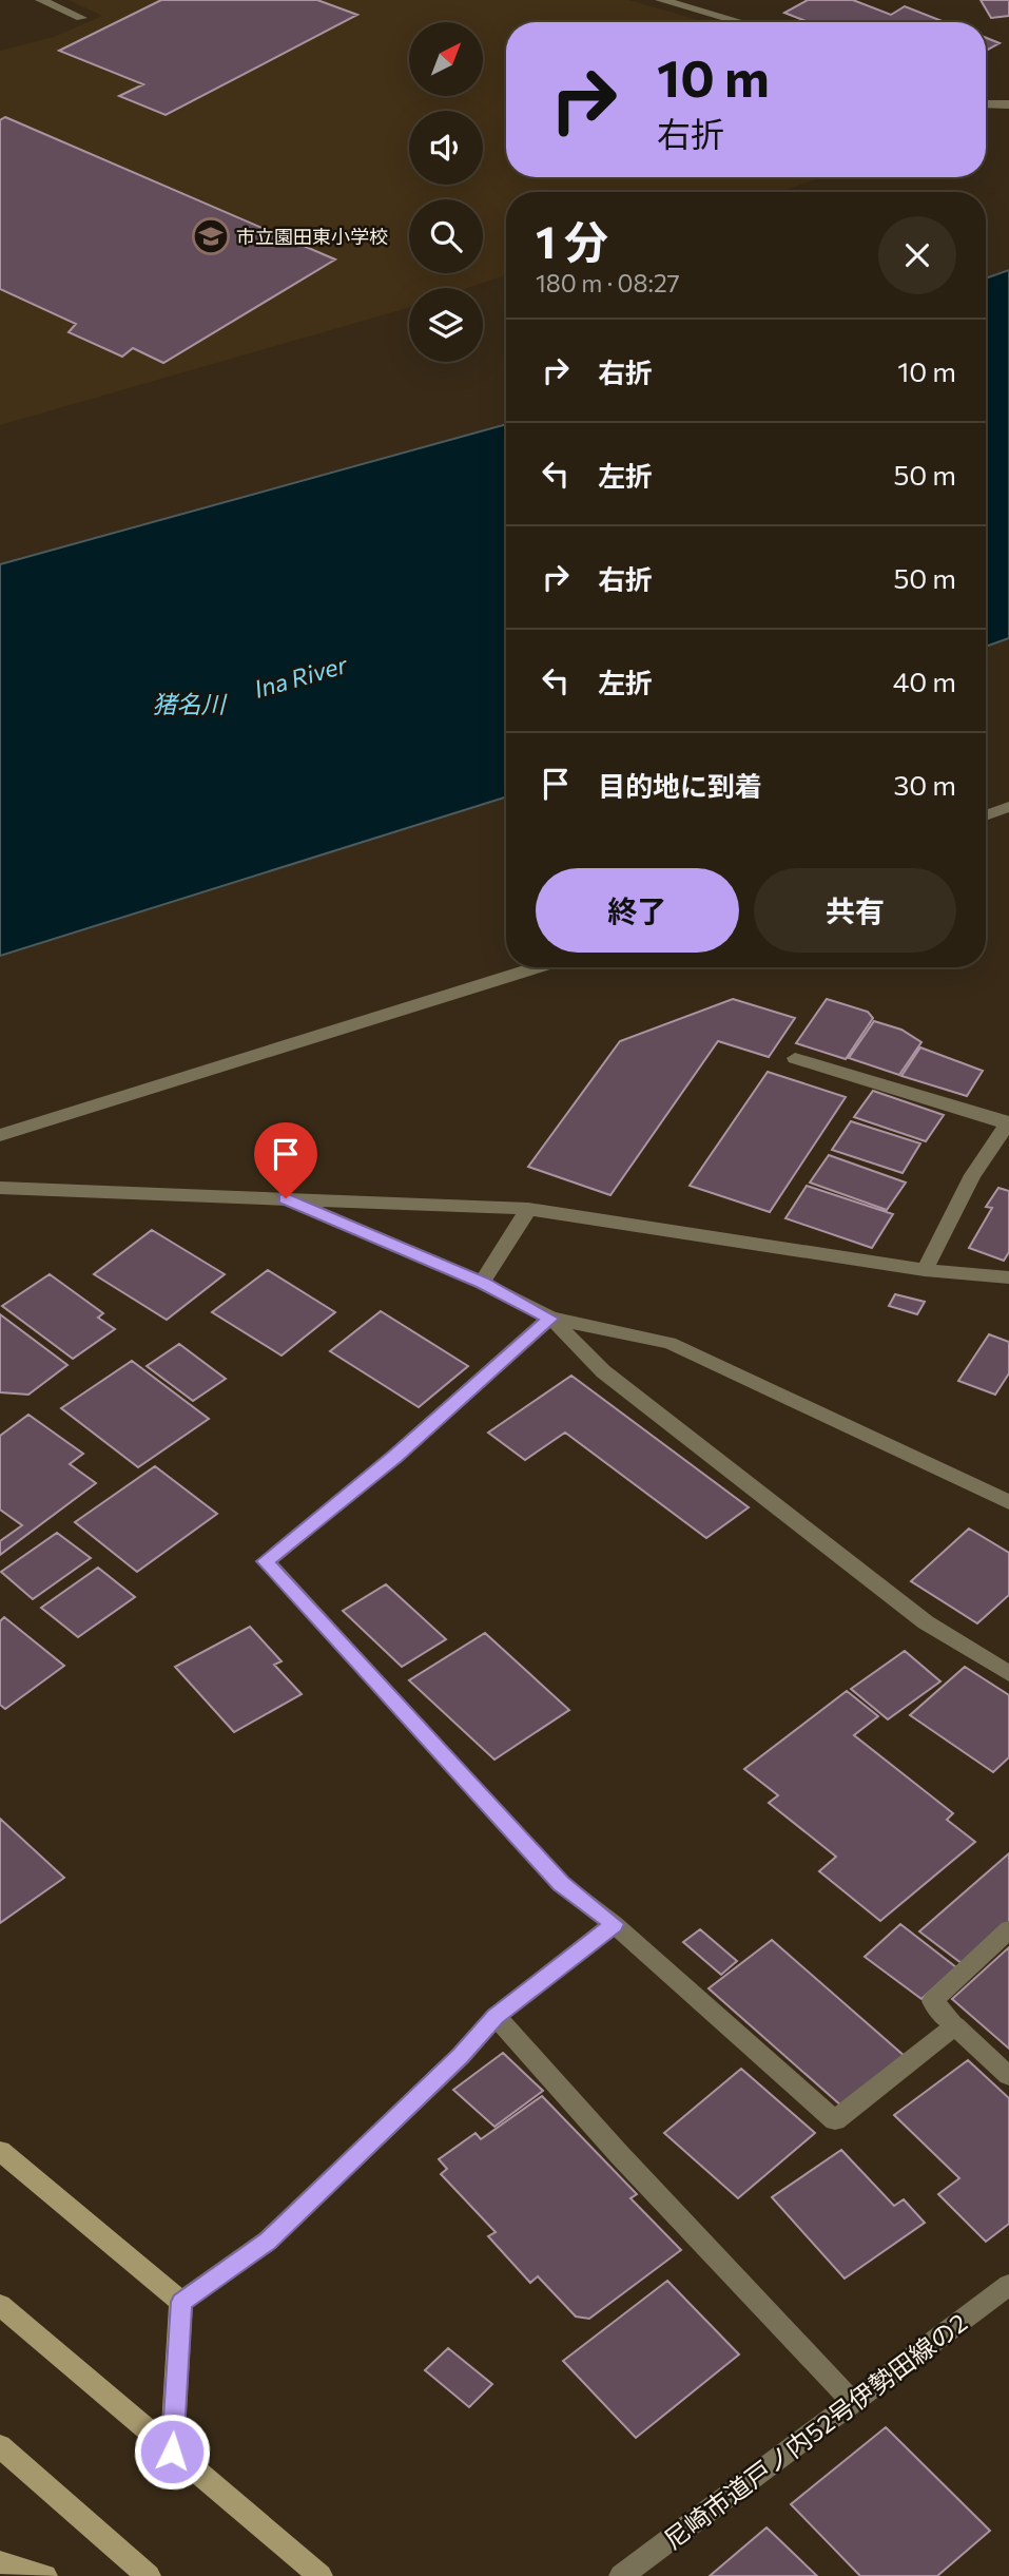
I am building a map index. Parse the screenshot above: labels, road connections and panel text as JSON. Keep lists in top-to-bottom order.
{
  "streets": {
    "street": ["尼崎市道戸ノ内52号伊勢田線の2"]
  },
  "water": ["Ina River", "猪名川"],
  "places": {
    "school or university": ["市立園田東小学校"]
  },
  "north": "top right",
  "page": {
    "turn": ["10 m", "右折"],
    "heading": ["1 分", "180 m · 08:27"],
    "list": [
      {
        "name": "右折",
        "value": "10 m"
      },
      {
        "name": "左折",
        "value": "50 m"
      },
      {
        "name": "右折",
        "value": "50 m"
      },
      {
        "name": "左折",
        "value": "40 m"
      },
      {
        "name": "目的地に到着",
        "value": "30 m"
      }
    ],
    "buttons": ["終了", "共有"]
  }
}
